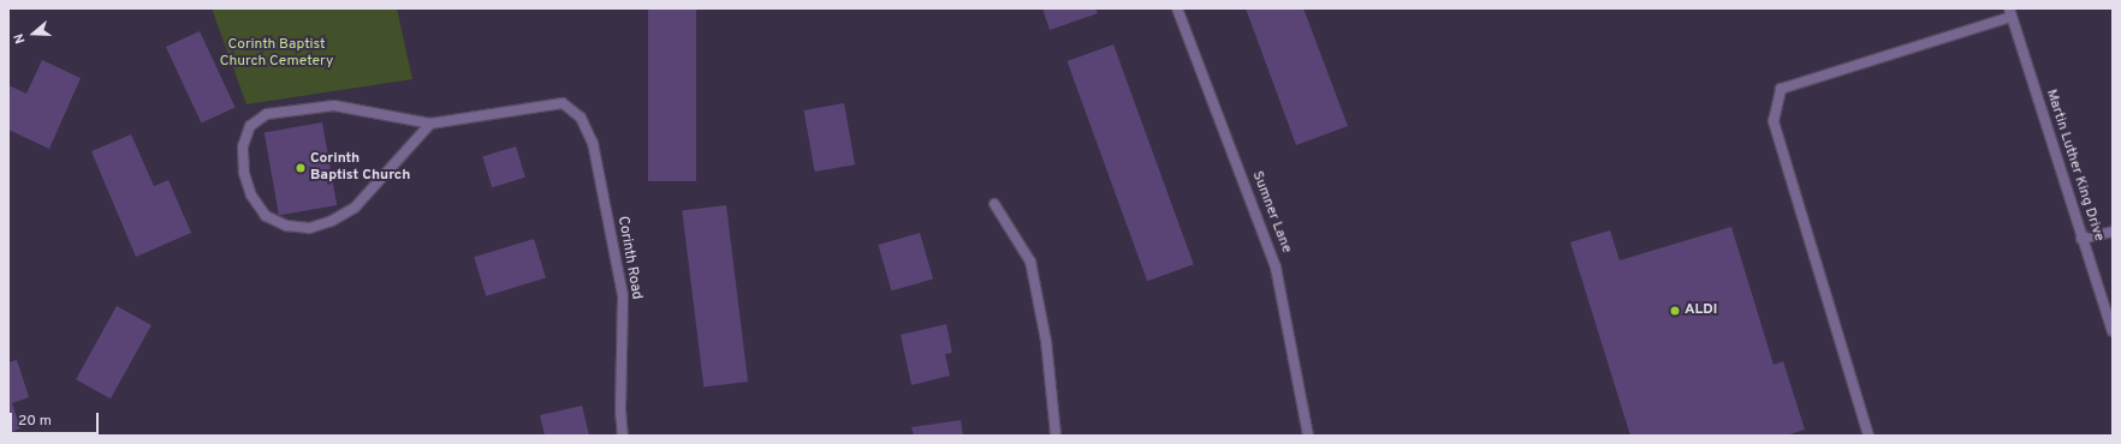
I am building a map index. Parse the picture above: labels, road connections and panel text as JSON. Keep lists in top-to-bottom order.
{
  "streets": {
    "street": ["Martin Luther King Drive", "Sumner Lane", "Corinth Road"]
  },
  "parks": ["Corinth Baptist Church Cemetery"],
  "places": ["Corinth Baptist Church", "ALDI"],
  "scale_bar": "20 m",
  "north": "left"
}
